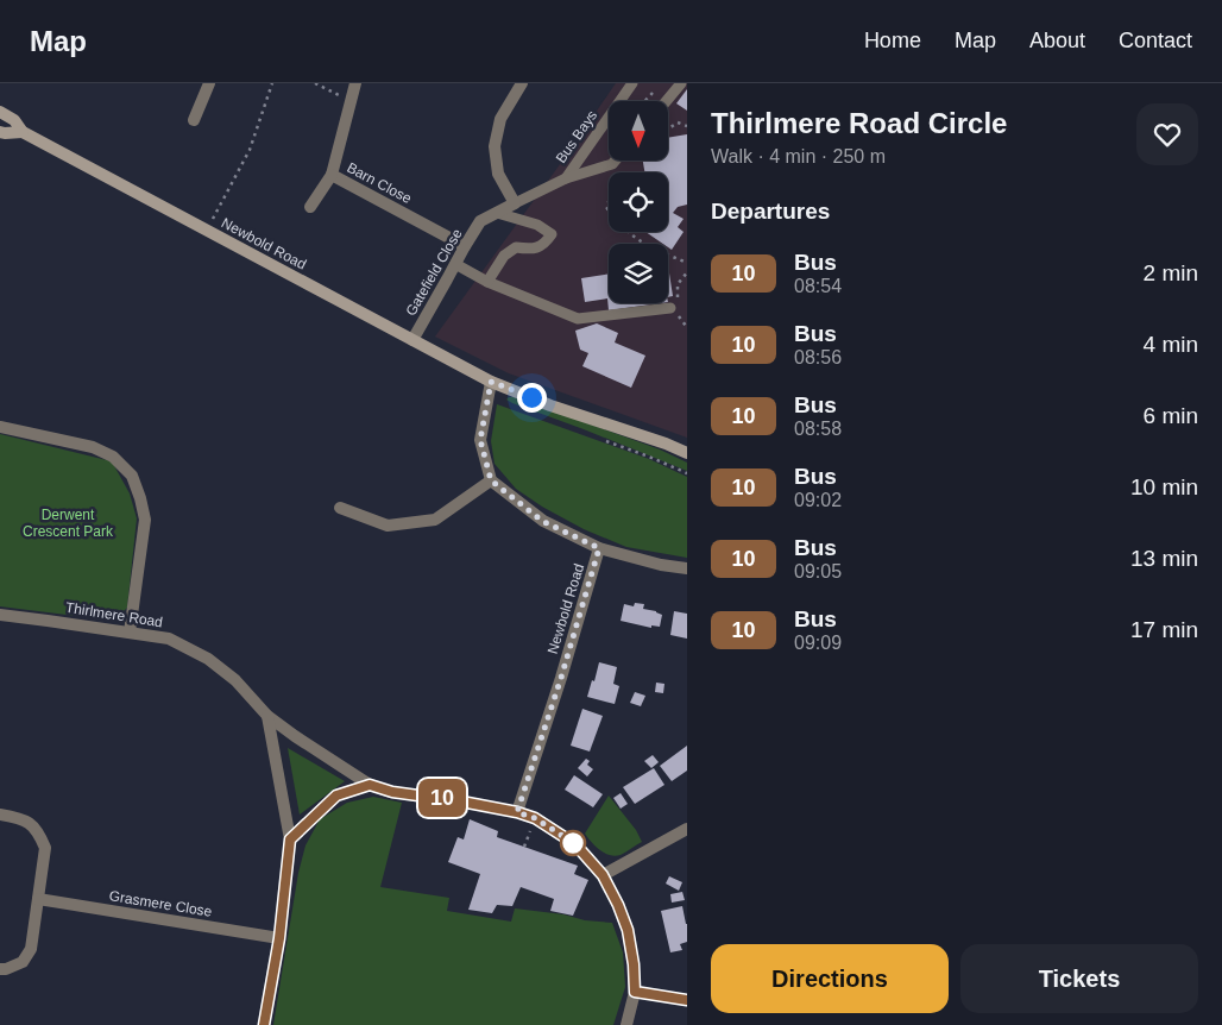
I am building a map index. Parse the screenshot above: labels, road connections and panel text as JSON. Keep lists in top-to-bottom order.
{
  "streets": {
    "main road": ["Newbold Road"],
    "street": [
      "Barn Close",
      "Gatefield Close",
      "Thirlmere Road",
      "Grasmere Close"
    ],
    "lane": ["Bus Bays"]
  },
  "crossings": [
    ["Bus Bays", "Gatefield Close"],
    ["Barn Close", "Gatefield Close"],
    ["Newbold Road", "Gatefield Close"],
    ["Newbold Road", "Thirlmere Road"]
  ],
  "parks": ["Derwent Crescent Park"],
  "lines": ["bus line 10"],
  "north": "bottom",
  "page": {
    "header": "Map",
    "nav": [
      "Home",
      "Map",
      "About",
      "Contact"
    ],
    "on_map": "10",
    "heading": [
      ["Thirlmere Road Circle", "Walk · 4 min · 250 m"],
      "Departures"
    ],
    "list": [
      {
        "mark": "10",
        "name": "Bus",
        "note": "08:54",
        "value": "2 min"
      },
      {
        "mark": "10",
        "name": "Bus",
        "note": "08:56",
        "value": "4 min"
      },
      {
        "mark": "10",
        "name": "Bus",
        "note": "08:58",
        "value": "6 min"
      },
      {
        "mark": "10",
        "name": "Bus",
        "note": "09:02",
        "value": "10 min"
      },
      {
        "mark": "10",
        "name": "Bus",
        "note": "09:05",
        "value": "13 min"
      },
      {
        "mark": "10",
        "name": "Bus",
        "note": "09:09",
        "value": "17 min"
      }
    ],
    "buttons": ["Directions", "Tickets"]
  }
}
